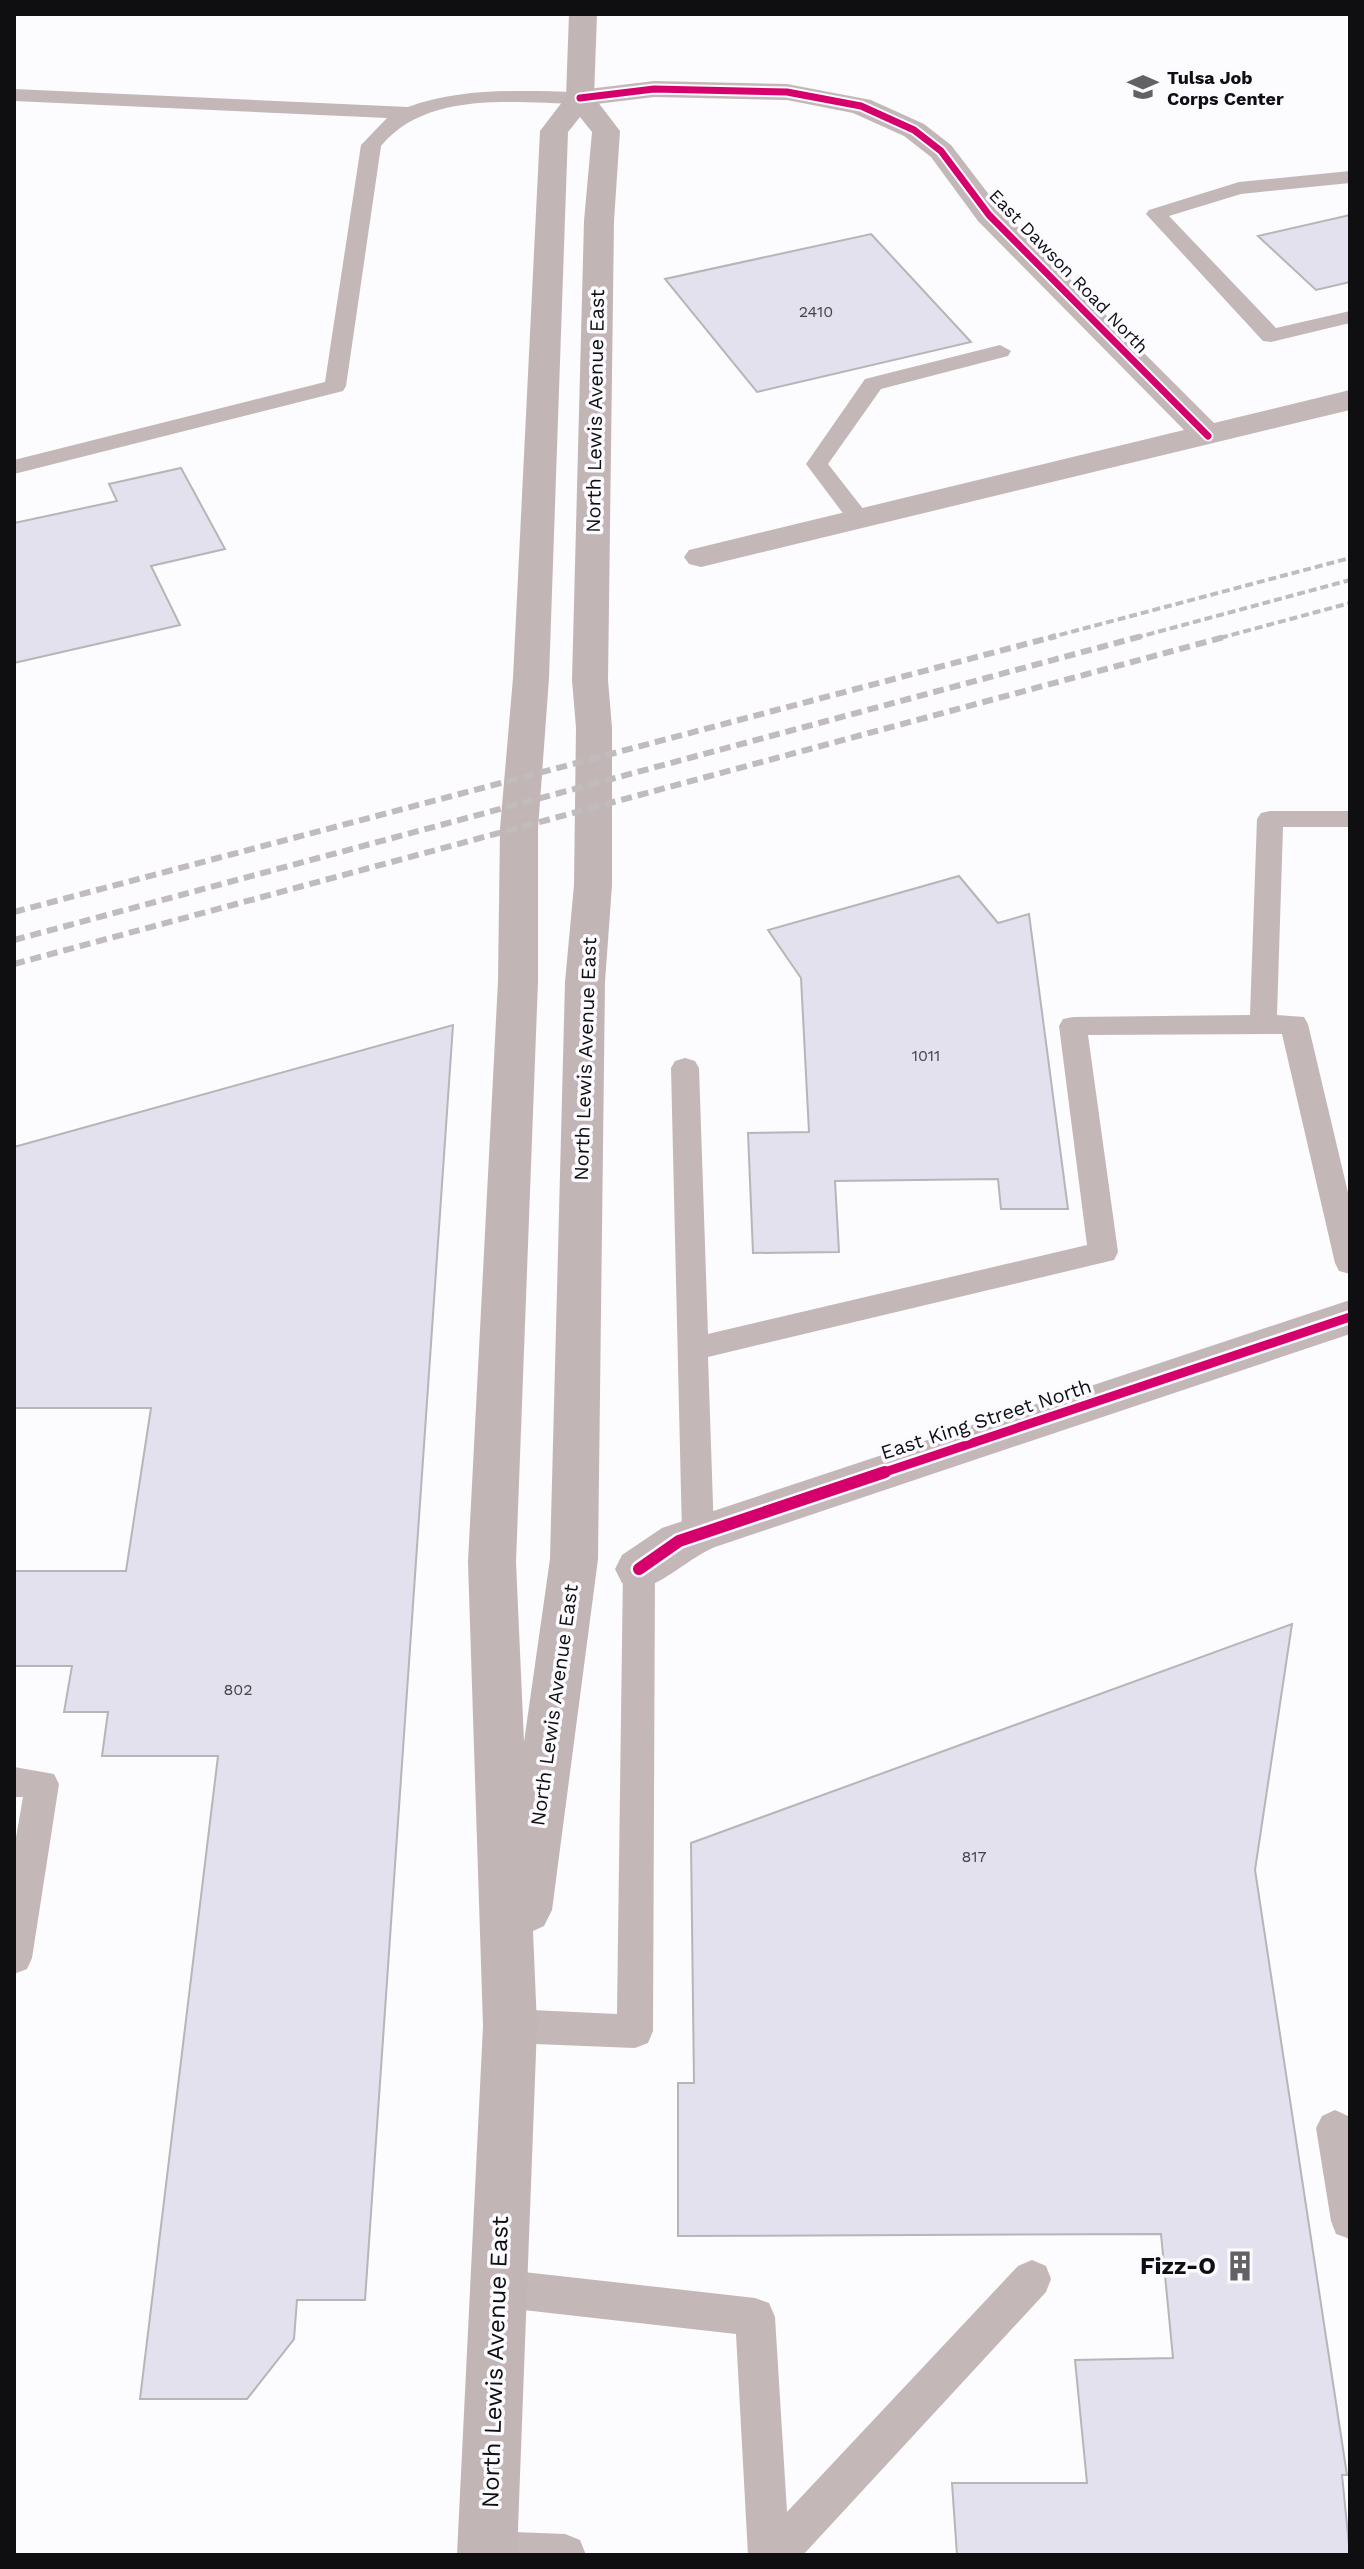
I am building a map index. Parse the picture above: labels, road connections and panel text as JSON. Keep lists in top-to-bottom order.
{
  "streets": {
    "main road": ["North Lewis Avenue East"],
    "street": ["East Dawson Road North", "East King Street North"]
  },
  "crossings": [
    ["East Dawson Road North", "North Lewis Avenue East"]
  ],
  "places": {
    "school or university": ["Tulsa Job Corps Center"],
    "building": ["Fizz-O"]
  },
  "house_numbers": [
    "2410",
    "1011",
    "802",
    "817"
  ]
}
